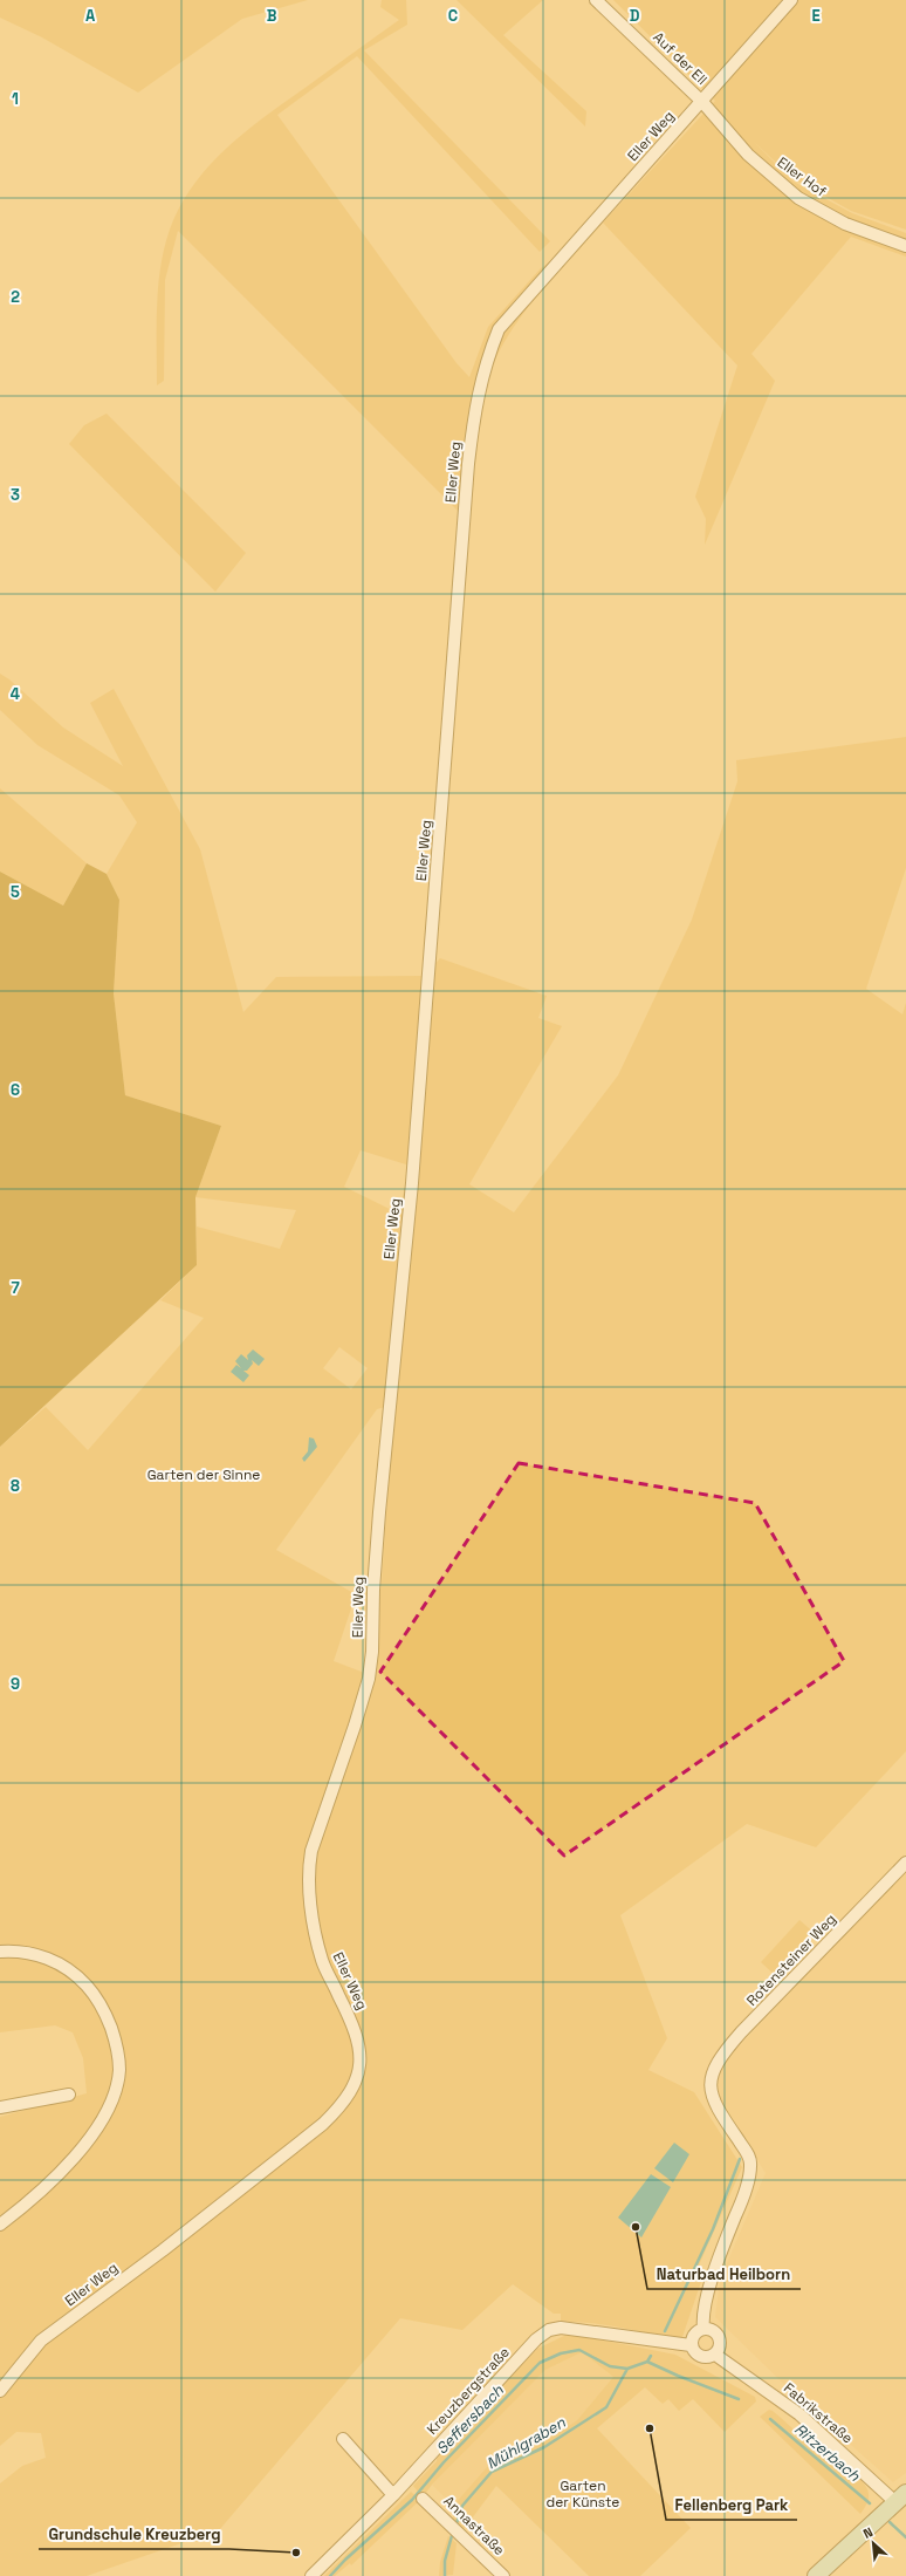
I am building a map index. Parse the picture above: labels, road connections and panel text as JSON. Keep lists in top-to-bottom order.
{
  "streets": {
    "street": [
      "Auf der Ell",
      "Eller Weg",
      "Eller Hof",
      "Rotensteiner Weg",
      "Kreuzbergstraße",
      "Fabrikstraße",
      "Annastraße"
    ]
  },
  "crossings": [
    ["Auf der Ell", "Eller Weg"],
    ["Auf der Ell", "Eller Hof"],
    ["Eller Weg", "Eller Hof"],
    ["Rotensteiner Weg", "Kreuzbergstraße"],
    ["Rotensteiner Weg", "Fabrikstraße"],
    ["Kreuzbergstraße", "Fabrikstraße"]
  ],
  "water": ["Seffersbach", "Mühlgraben", "Ritzerbach"],
  "parks": ["Garten der Sinne", "Garten der Künste"],
  "places": ["Naturbad Heilborn", "Fellenberg Park", "Grundschule Kreuzberg"],
  "north": "top left",
  "grid": {
    "columns": [
      "A",
      "B",
      "C",
      "D",
      "E"
    ],
    "rows": [
      "1",
      "2",
      "3",
      "4",
      "5",
      "6",
      "7",
      "8",
      "9"
    ]
  }
}
